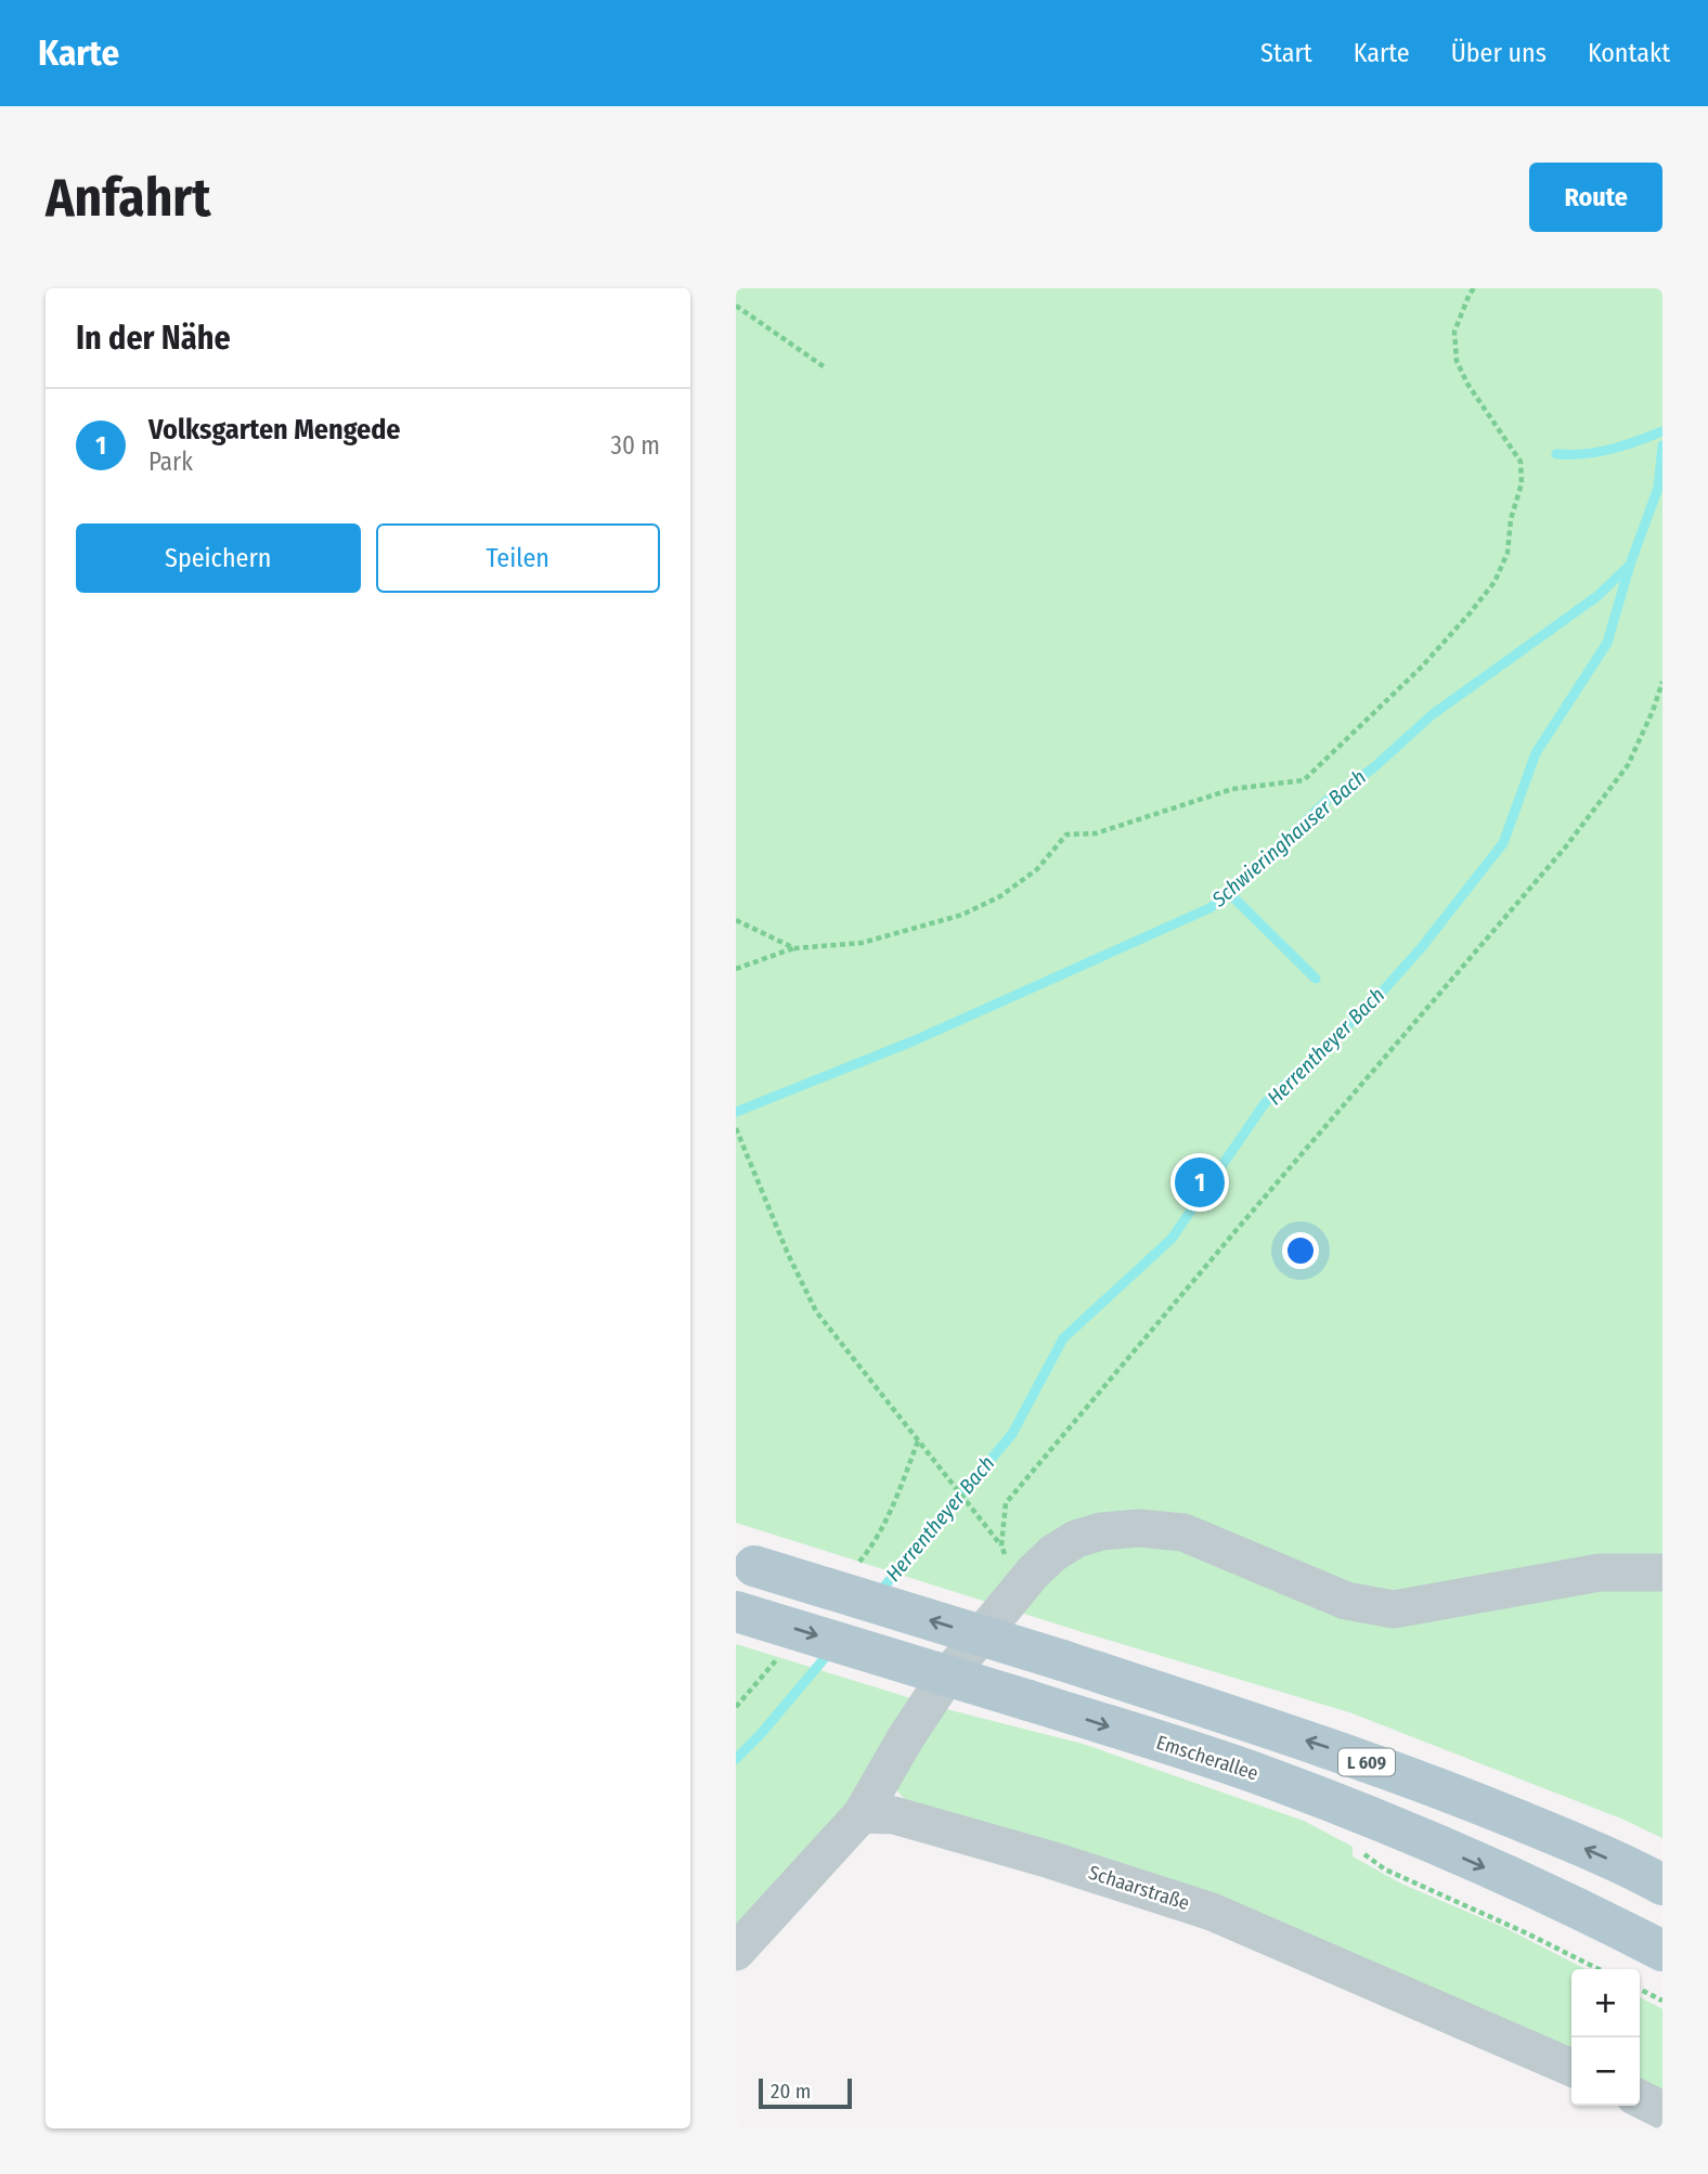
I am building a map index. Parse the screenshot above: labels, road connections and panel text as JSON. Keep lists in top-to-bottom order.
{
  "streets": {
    "main road": ["Emscherallee", "L 609"],
    "street": ["Schaarstraße"]
  },
  "water": ["Schwieringhauser Bach", "Herrentheyer Bach"],
  "scale_bar": "20 m",
  "page": {
    "header": "Karte",
    "nav": [
      "Start",
      "Karte",
      "Über uns",
      "Kontakt"
    ],
    "buttons": [
      "Route",
      ["Speichern", "Teilen"]
    ],
    "title": "Anfahrt",
    "heading": "In der Nähe",
    "list": [
      {
        "mark": "1",
        "name": "Volksgarten Mengede",
        "note": "Park",
        "value": "30 m"
      }
    ],
    "pins": "1",
    "map_buttons": ["+", "−"],
    "scale": "20 m"
  }
}
